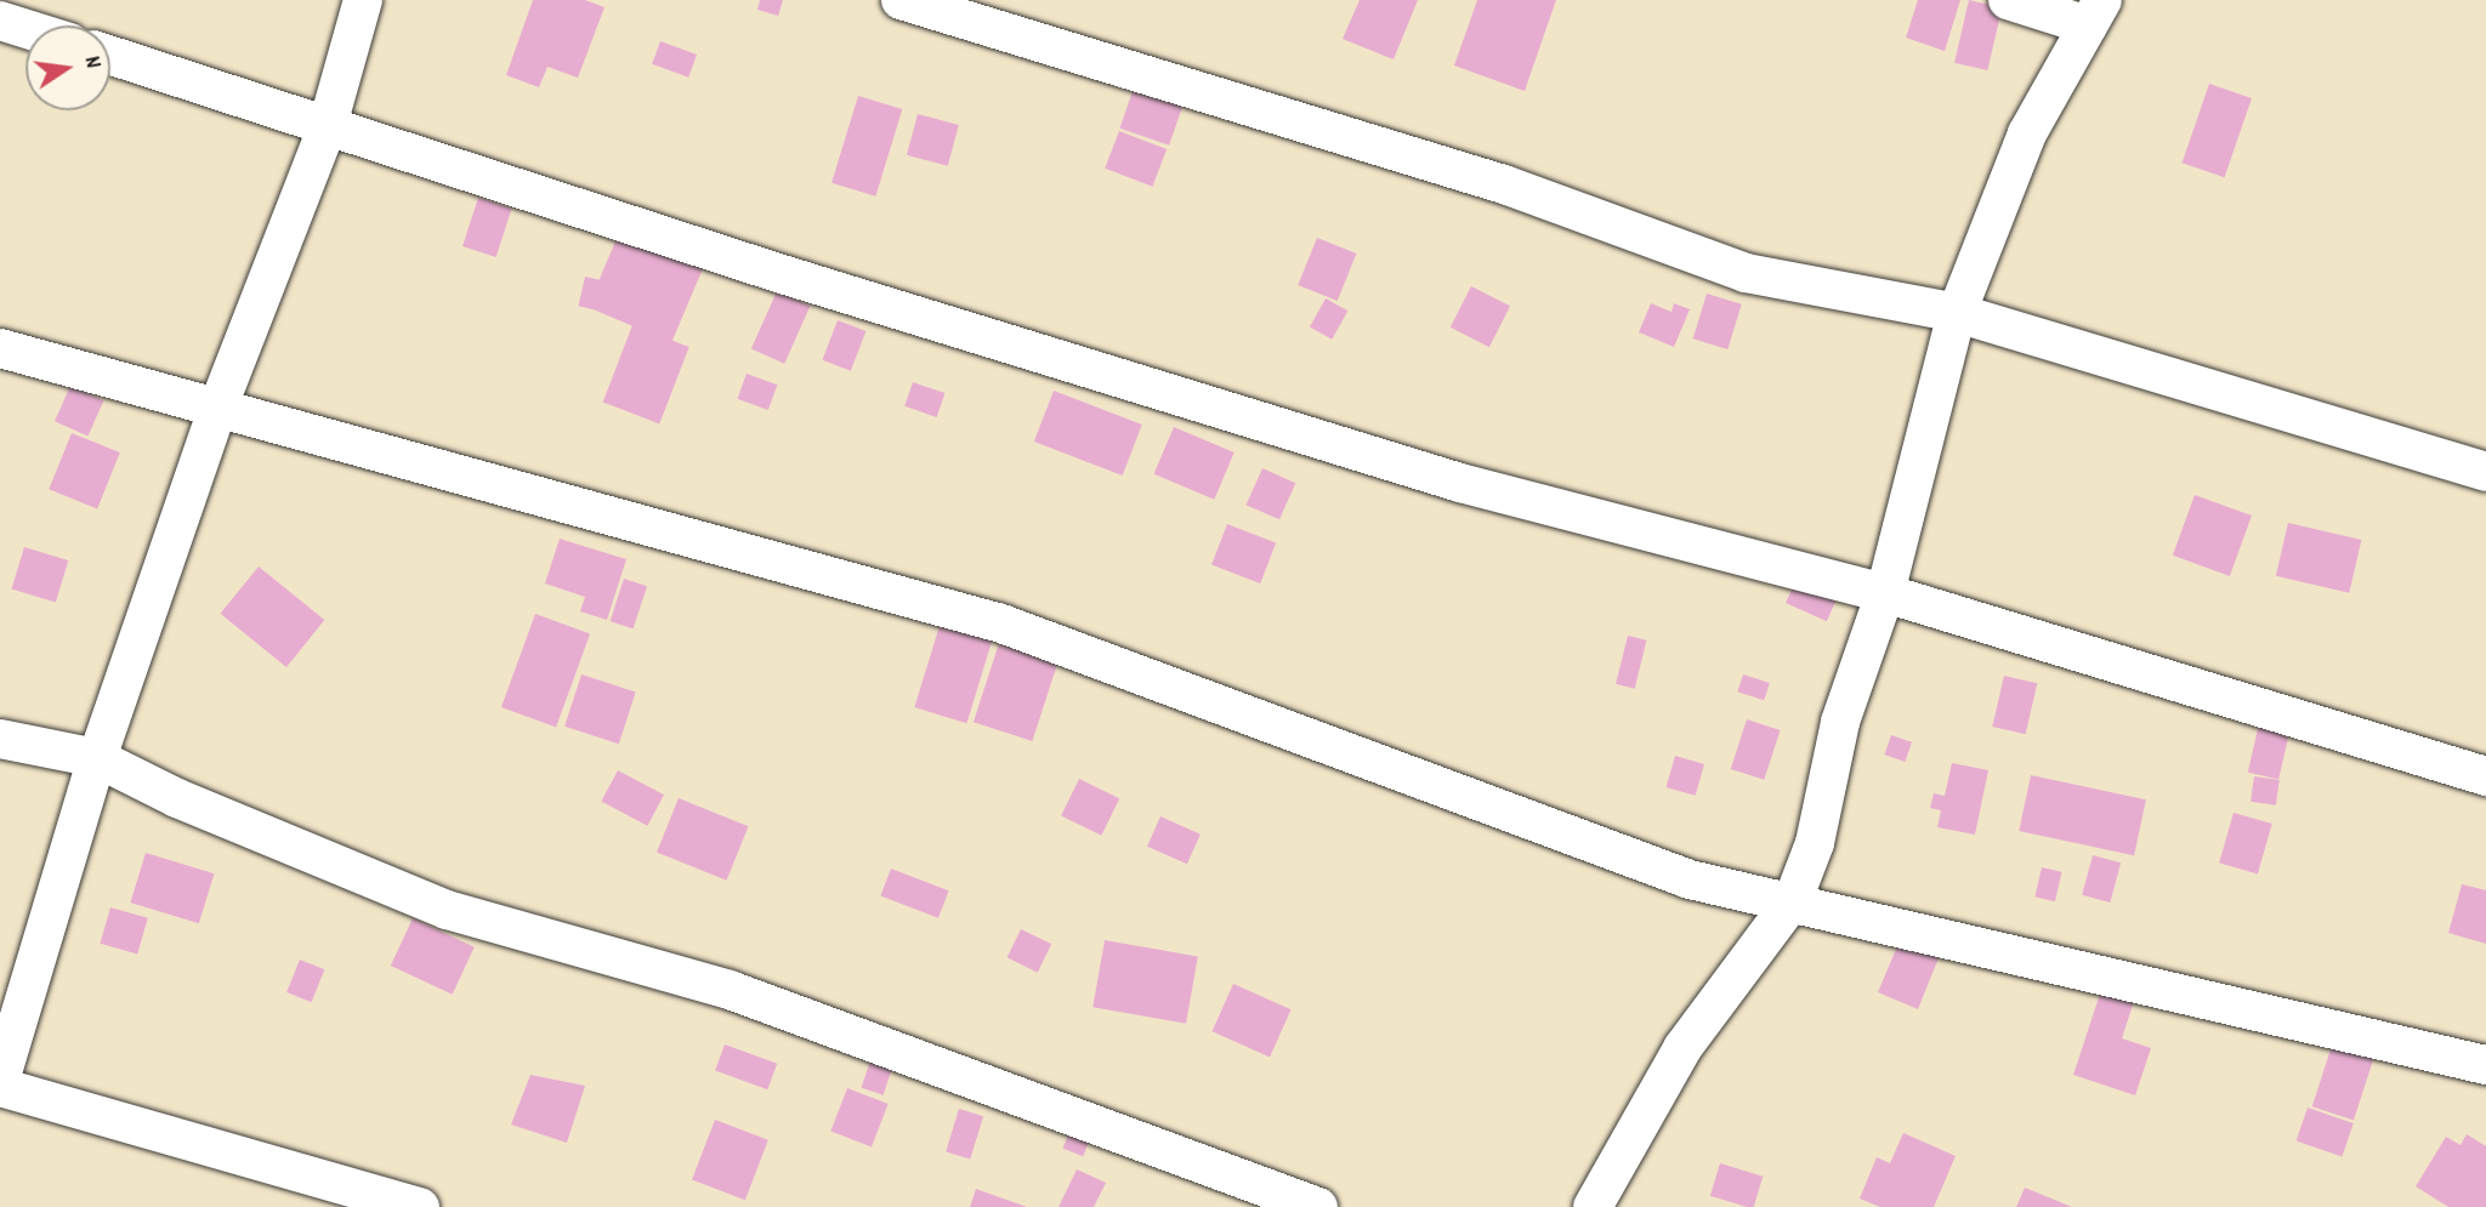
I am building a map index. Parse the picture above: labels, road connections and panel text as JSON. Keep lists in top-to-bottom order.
{
  "north": "right"
}
